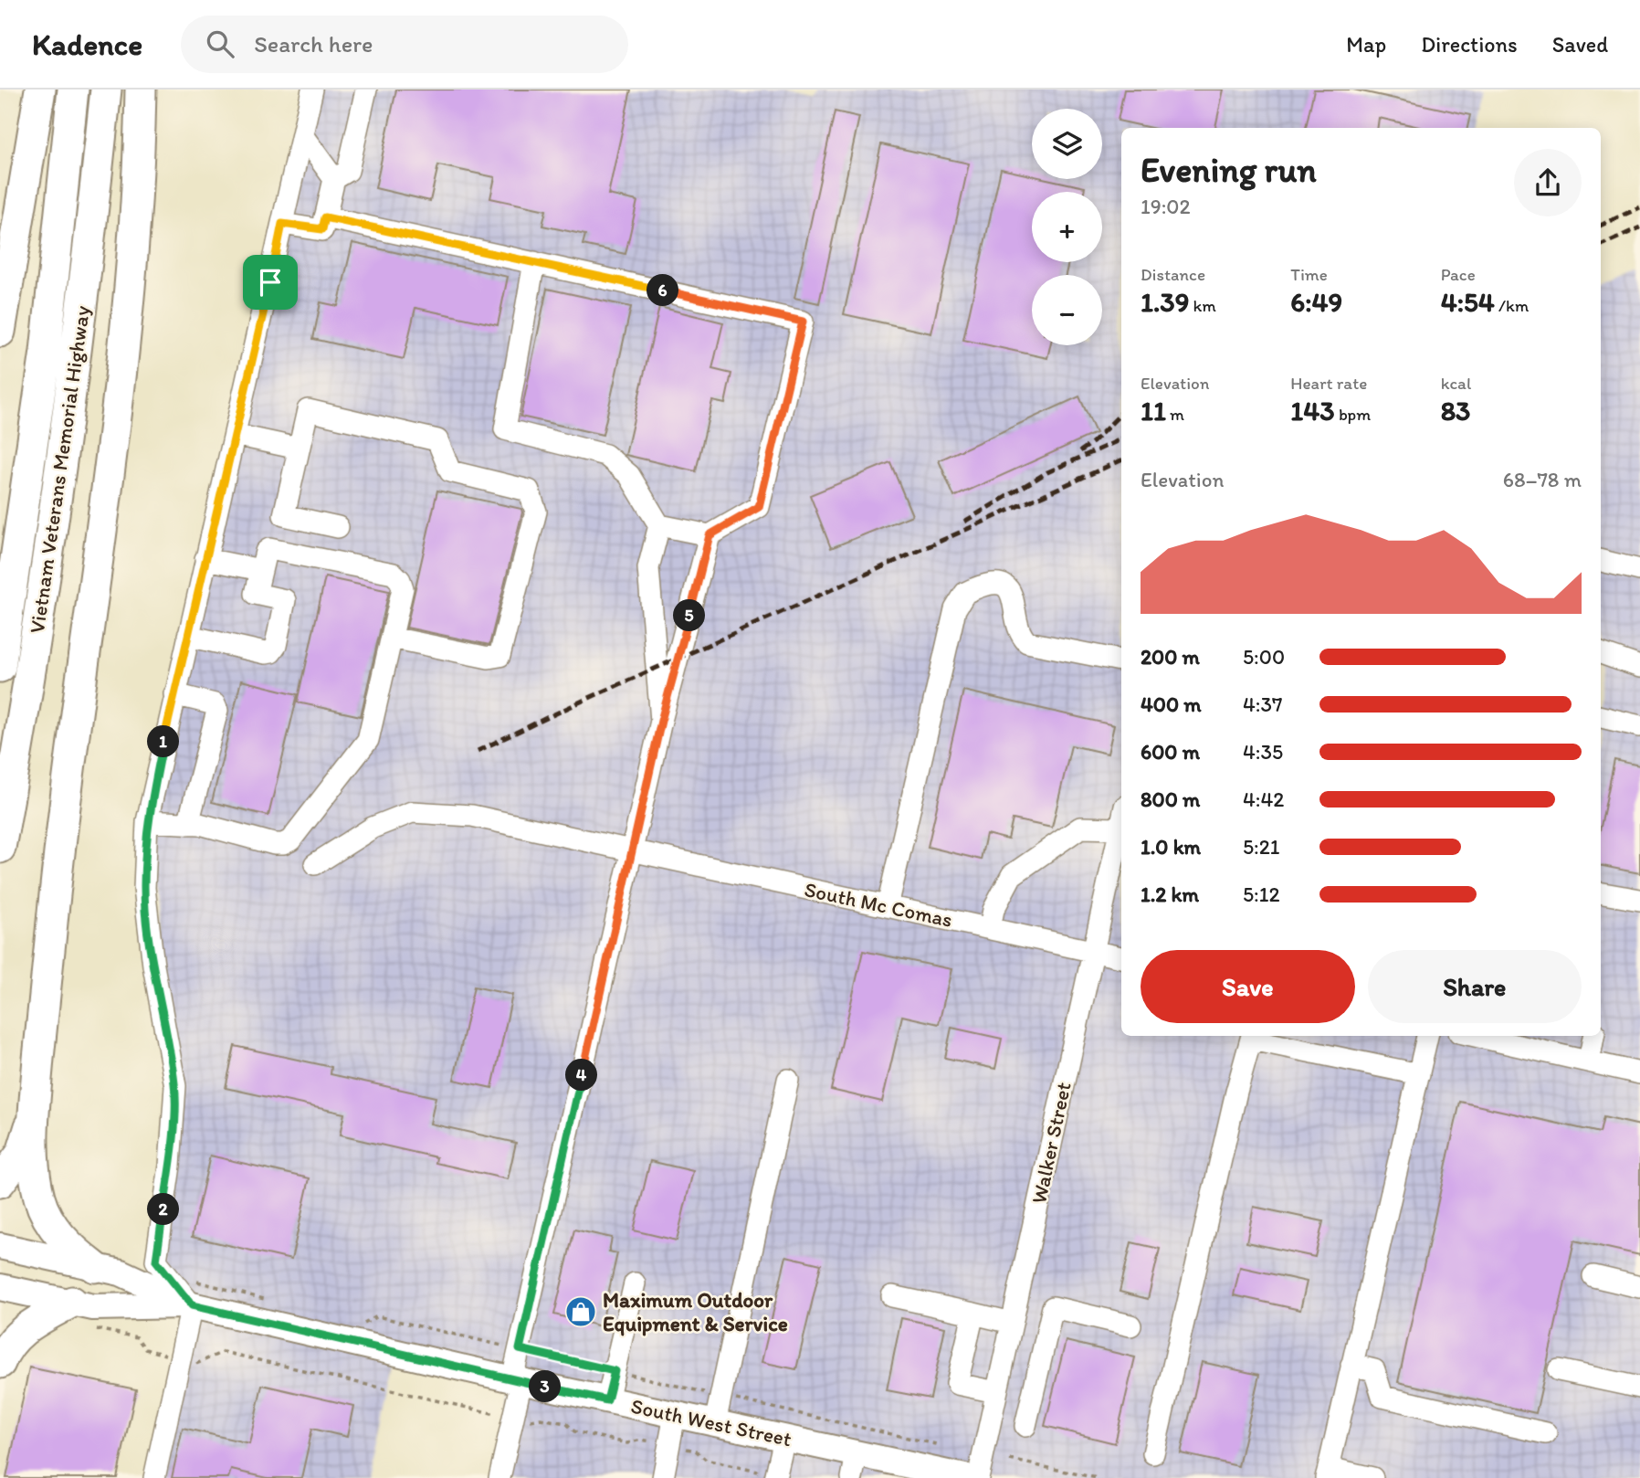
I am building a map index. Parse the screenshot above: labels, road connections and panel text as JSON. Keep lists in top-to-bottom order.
{
  "streets": {
    "highway": ["Vietnam Veterans Memorial Highway"],
    "main road": ["South West Street"],
    "street": ["South Mc Comas", "Walker Street"]
  },
  "crossings": [
    ["South Mc Comas", "Walker Street"]
  ],
  "places": {
    "shop": ["Maximum Outdoor Equipment & Service"]
  },
  "page": {
    "header": "Kadence",
    "search": "Search here",
    "nav": ["Map", "Directions", "Saved"],
    "map_buttons": ["+", "−"],
    "heading": ["Evening run", "19:02"],
    "stats": [
      ["Distance", "1.39 km"],
      ["Time", "6:49"],
      ["Pace", "4:54 /km"],
      ["Elevation", "11 m"],
      ["Heart rate", "143 bpm"],
      ["kcal", "83"]
    ],
    "pins": [
      "6",
      "5",
      "1",
      "4",
      "2",
      "3"
    ],
    "chart": ["Elevation", "68–78 m"],
    "list": [
      {
        "name": "200 m",
        "note": "5:00"
      },
      {
        "name": "400 m",
        "note": "4:37"
      },
      {
        "name": "600 m",
        "note": "4:35"
      },
      {
        "name": "800 m",
        "note": "4:42"
      },
      {
        "name": "1.0 km",
        "note": "5:21"
      },
      {
        "name": "1.2 km",
        "note": "5:12"
      }
    ],
    "buttons": ["Save", "Share"]
  }
}
